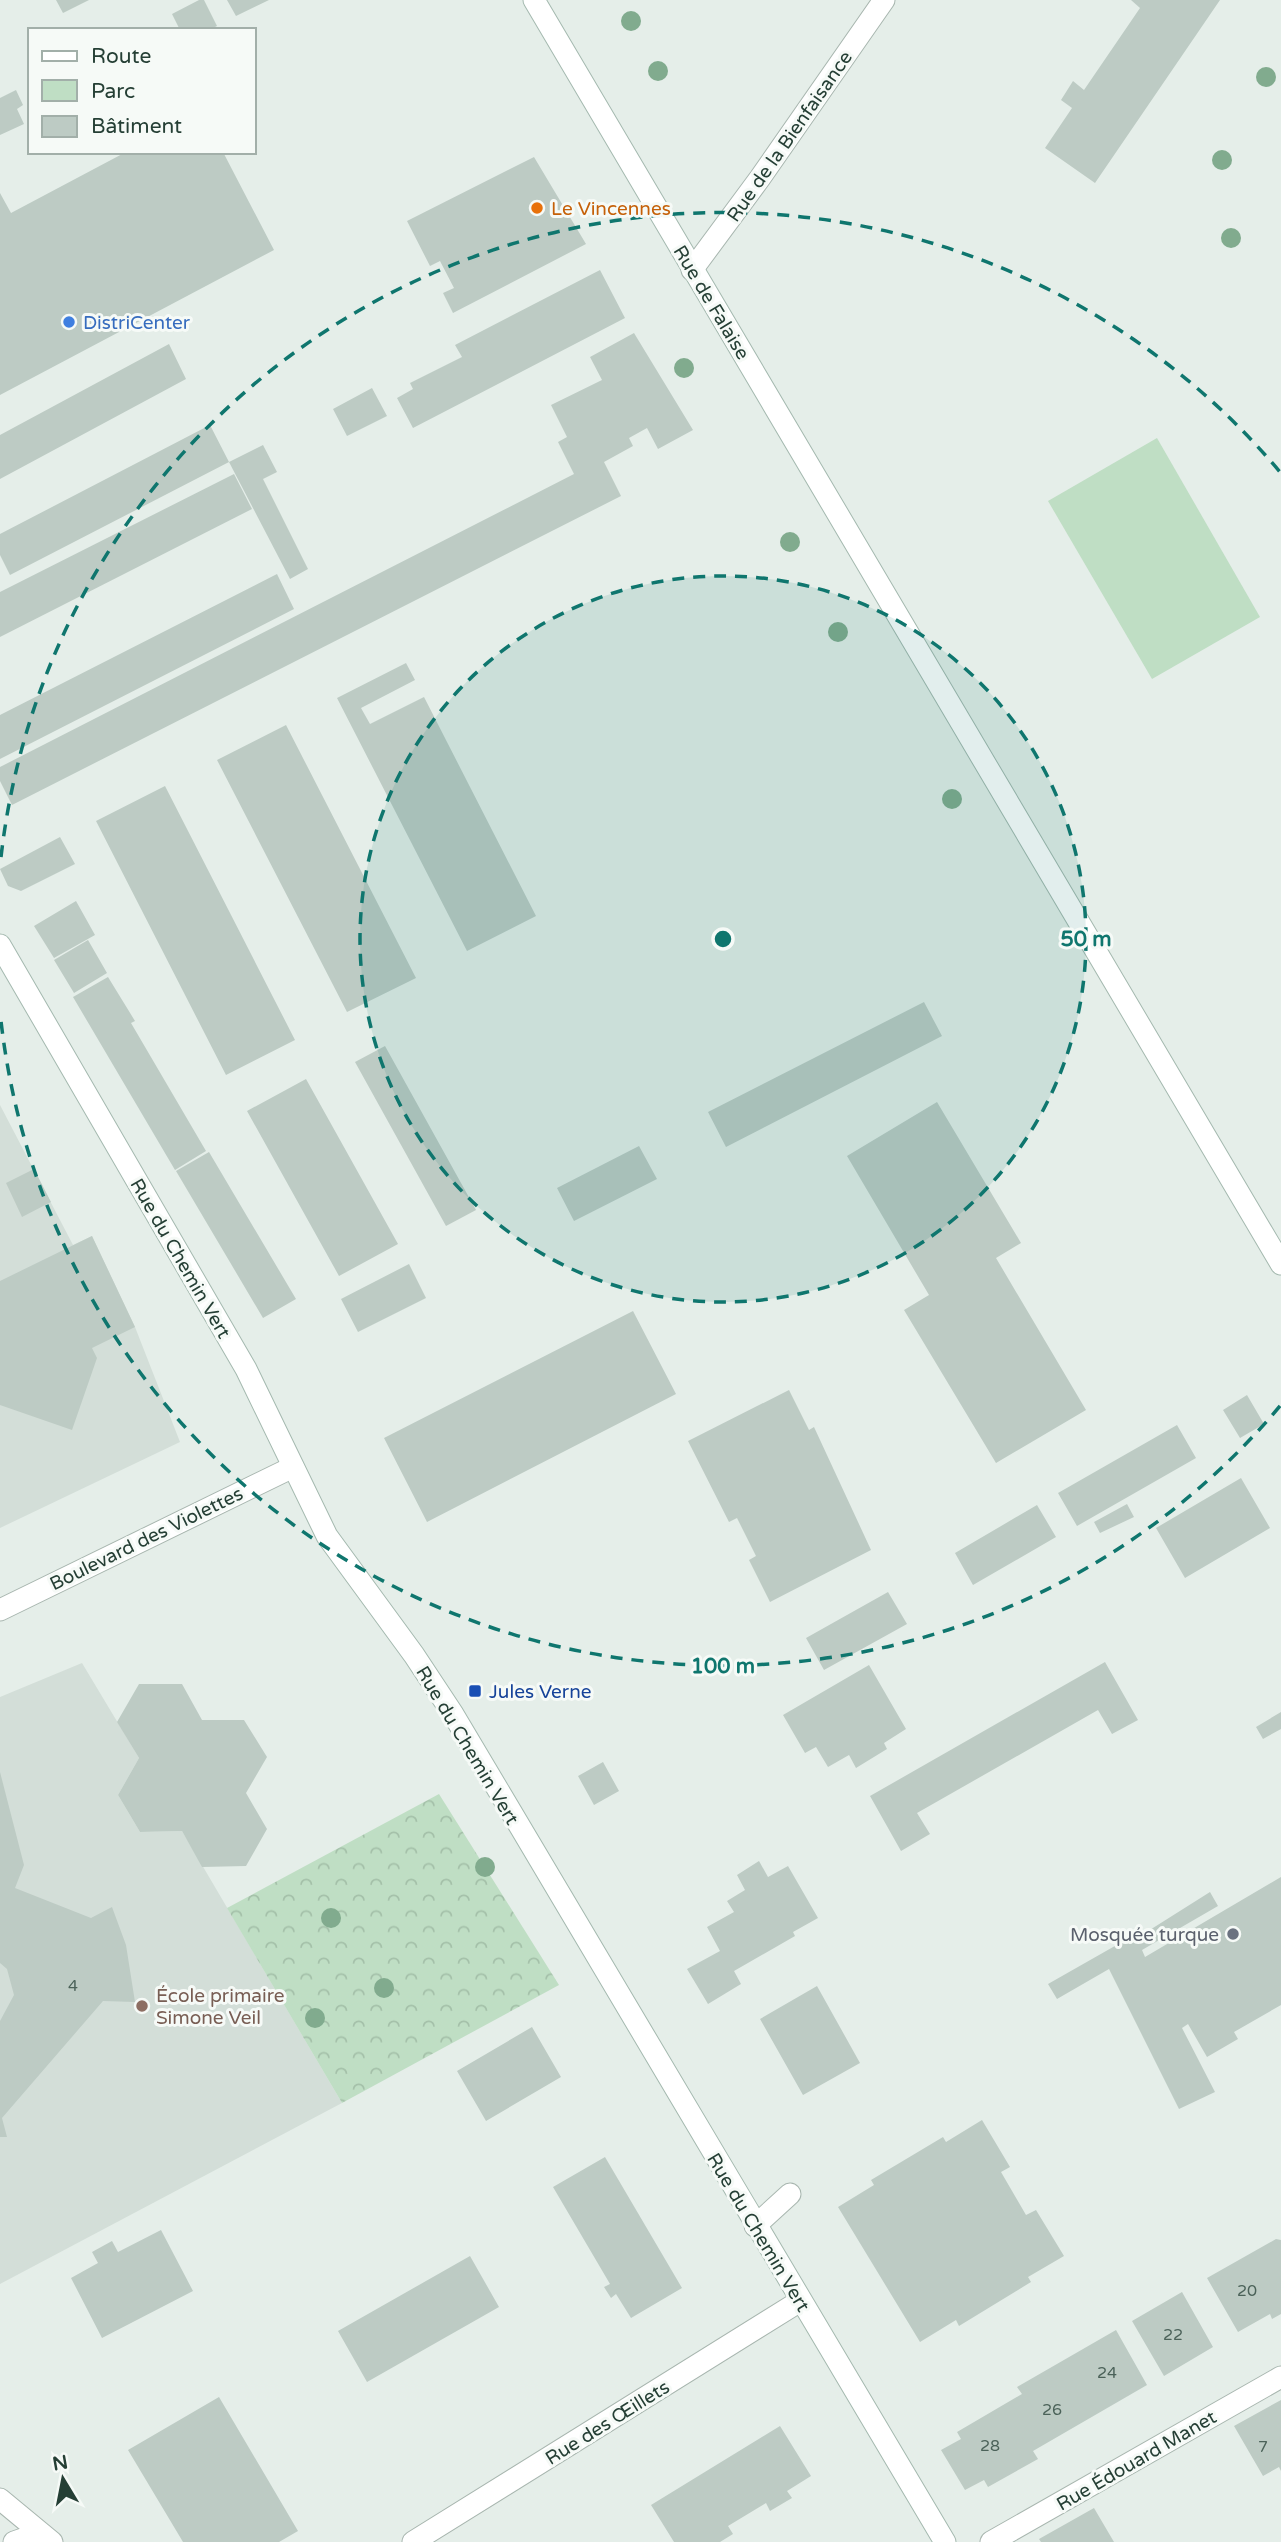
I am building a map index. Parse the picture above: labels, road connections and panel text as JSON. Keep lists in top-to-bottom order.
{
  "streets": {
    "street": [
      "Rue de la Bienfaisance",
      "Rue de Falaise",
      "Rue du Chemin Vert",
      "Boulevard des Violettes",
      "Rue des Œillets",
      "Rue Édouard Manet"
    ]
  },
  "crossings": [
    ["Rue de la Bienfaisance", "Rue de Falaise"],
    ["Rue du Chemin Vert", "Boulevard des Violettes"],
    ["Rue du Chemin Vert", "Rue des Œillets"]
  ],
  "places": {
    "other": [
      "Le Vincennes",
      "DistriCenter",
      "Mosquée turque",
      "École primaire Simone Veil"
    ],
    "transit": ["Jules Verne"]
  },
  "house_numbers": [
    "4",
    "20",
    "22",
    "24",
    "26",
    "28",
    "7"
  ],
  "legend": ["Route", "Parc", "Bâtiment"],
  "north": "top",
  "rings": ["50 m", "100 m"]
}
